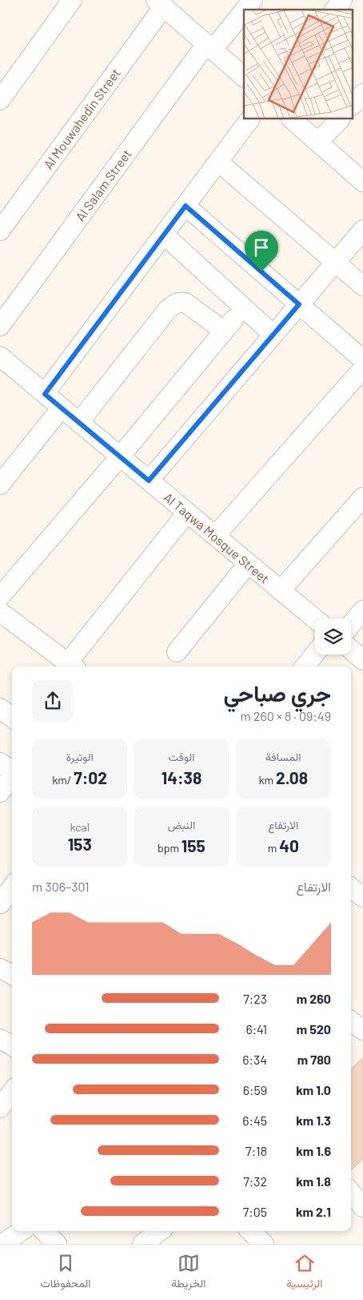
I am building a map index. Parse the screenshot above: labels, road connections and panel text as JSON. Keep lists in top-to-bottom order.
{
  "streets": {
    "street": ["Al Mouwahedin Street", "Al Salam Street", "Al Taqwa Mosque Street"]
  },
  "page": {
    "heading": ["جري صباحي", "09:49 · 8 × 260 m"],
    "stats": [
      ["المسافة", "2.08 km"],
      ["الوقت", "14:38"],
      ["الوتيرة", "7:02 /km"],
      ["الارتفاع", "40 m"],
      ["النبض", "155 bpm"],
      ["kcal", "153"]
    ],
    "chart": ["الارتفاع", "301–306 m"],
    "list": [
      {
        "name": "260 m",
        "note": "7:23"
      },
      {
        "name": "520 m",
        "note": "6:41"
      },
      {
        "name": "780 m",
        "note": "6:34"
      },
      {
        "name": "1.0 km",
        "note": "6:59"
      },
      {
        "name": "1.3 km",
        "note": "6:45"
      },
      {
        "name": "1.6 km",
        "note": "7:18"
      },
      {
        "name": "1.8 km",
        "note": "7:32"
      },
      {
        "name": "2.1 km",
        "note": "7:05"
      }
    ],
    "tabs": ["الرئيسية", "الخريطة", "المحفوظات"]
  }
}
